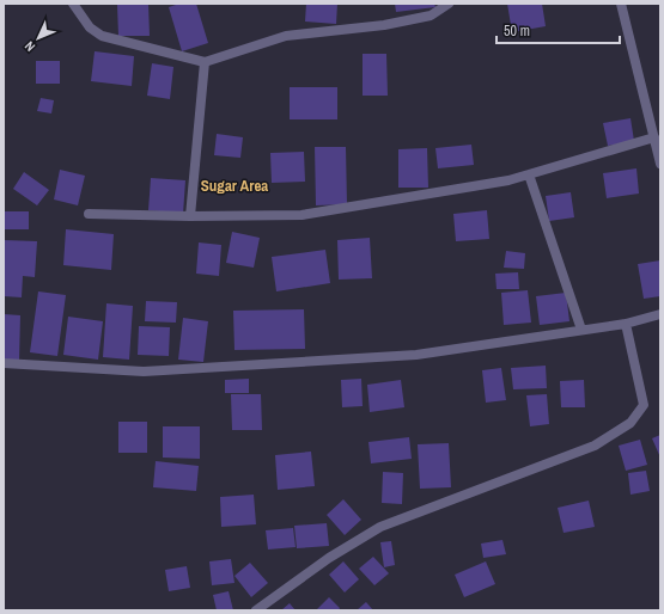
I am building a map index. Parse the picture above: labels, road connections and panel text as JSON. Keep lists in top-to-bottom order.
{
  "districts": ["Sugar Area"],
  "scale_bar": "50 m",
  "north": "bottom left"
}
